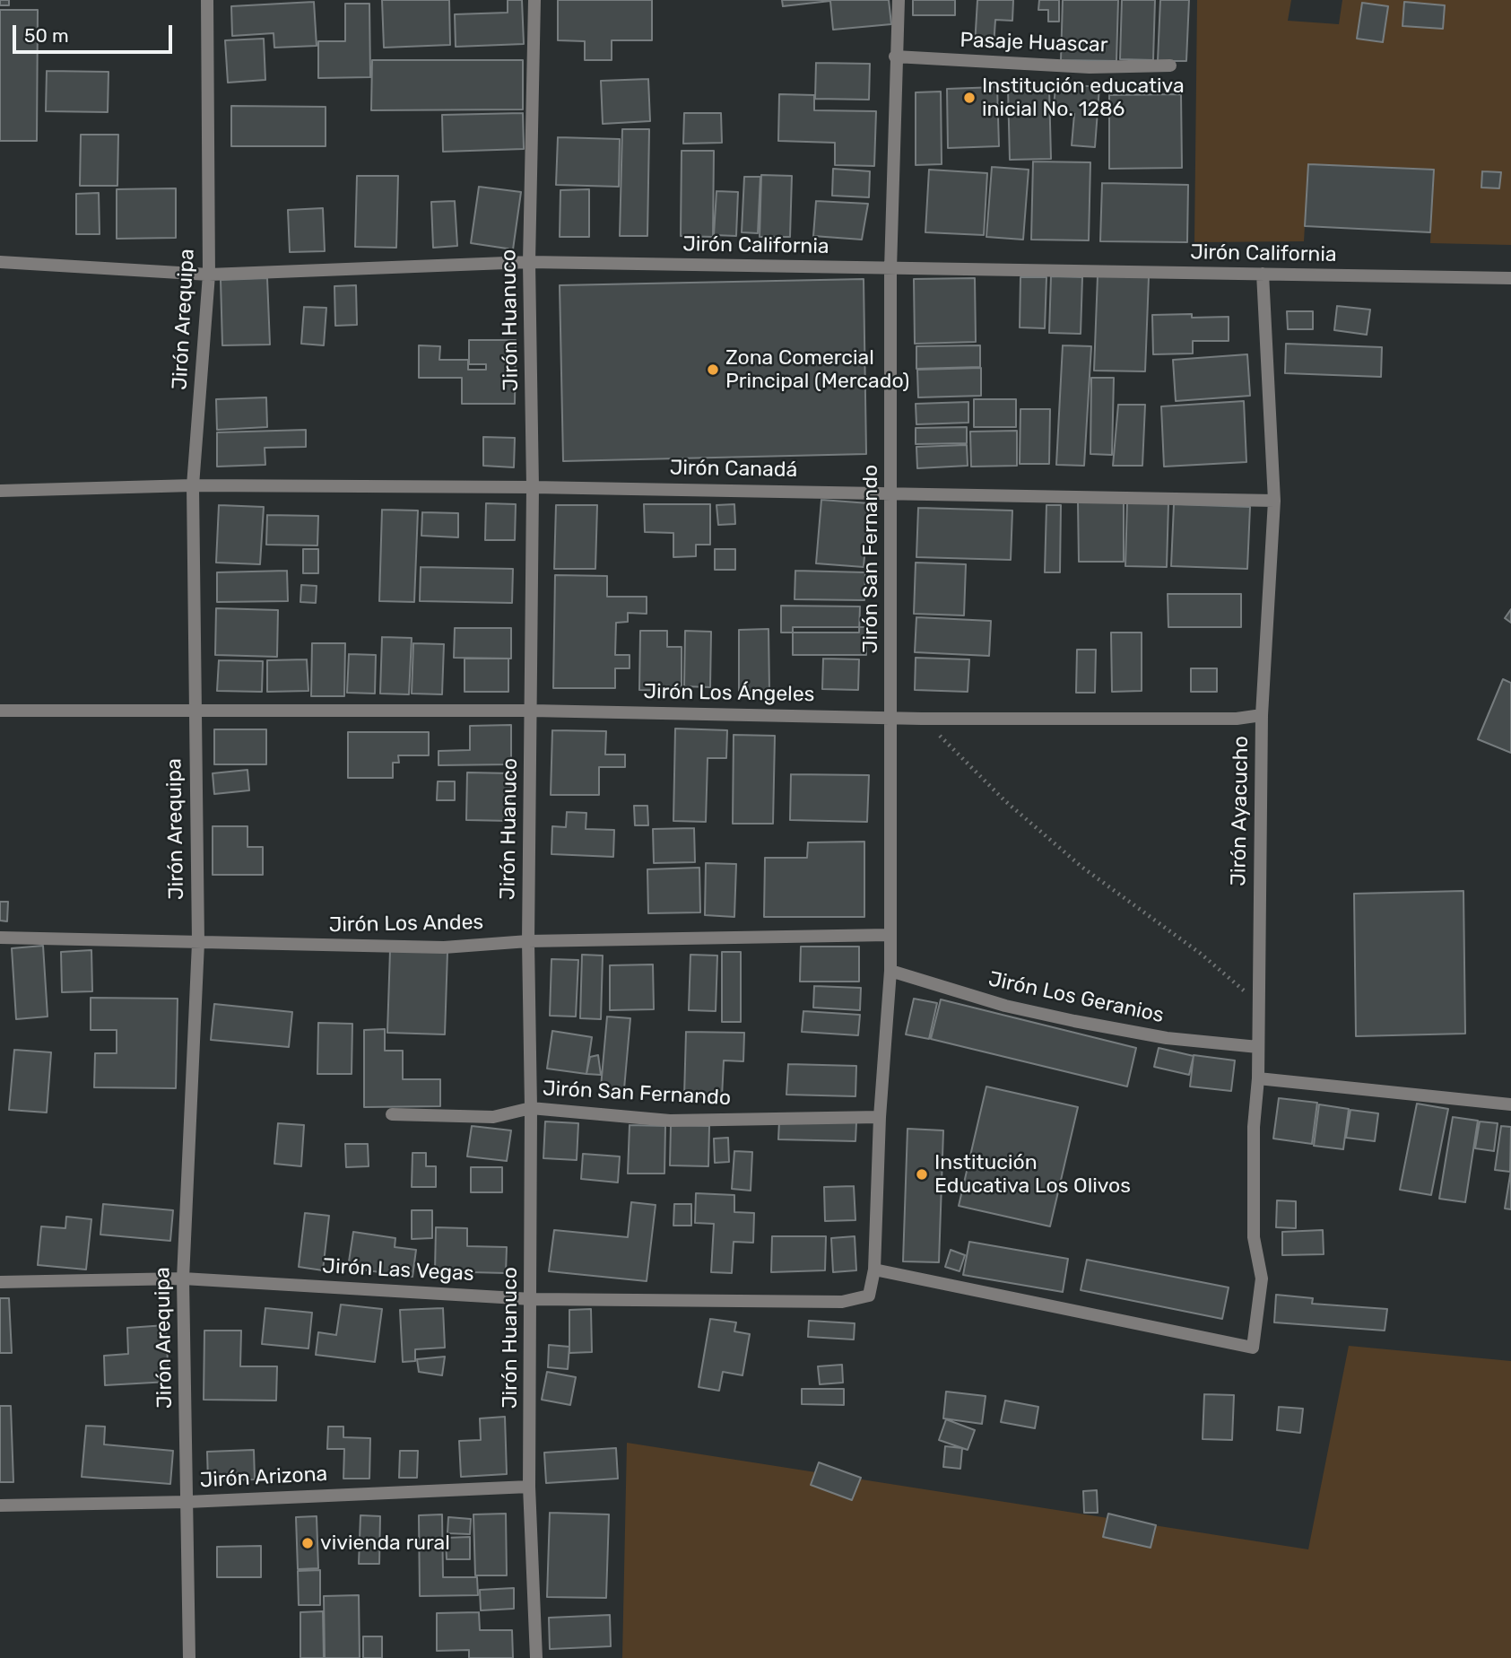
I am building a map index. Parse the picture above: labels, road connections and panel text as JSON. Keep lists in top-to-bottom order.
{
  "streets": {
    "street": [
      "Pasaje Huascar",
      "Jirón California",
      "Jirón Arequipa",
      "Jirón Huanuco",
      "Jirón Canadá",
      "Jirón San Fernando",
      "Jirón Los Ángeles",
      "Jirón Ayacucho",
      "Jirón Los Andes",
      "Jirón Los Geranios",
      "Jirón Las Vegas",
      "Jirón Arizona"
    ]
  },
  "crossings": [
    ["Pasaje Huascar", "Jirón San Fernando"],
    ["Jirón California", "Jirón Arequipa"],
    ["Jirón California", "Jirón Huanuco"],
    ["Jirón California", "Jirón San Fernando"],
    ["Jirón California", "Jirón Ayacucho"],
    ["Jirón Arequipa", "Jirón Canadá"],
    ["Jirón Arequipa", "Jirón Los Ángeles"],
    ["Jirón Arequipa", "Jirón Los Andes"],
    ["Jirón Arequipa", "Jirón Las Vegas"],
    ["Jirón Arequipa", "Jirón Arizona"],
    ["Jirón Huanuco", "Jirón Canadá"],
    ["Jirón Huanuco", "Jirón San Fernando"],
    ["Jirón Huanuco", "Jirón Los Ángeles"],
    ["Jirón Huanuco", "Jirón Los Andes"],
    ["Jirón Huanuco", "Jirón Las Vegas"],
    ["Jirón Huanuco", "Jirón Arizona"],
    ["Jirón Canadá", "Jirón San Fernando"],
    ["Jirón Canadá", "Jirón Ayacucho"],
    ["Jirón San Fernando", "Jirón Los Ángeles"],
    ["Jirón San Fernando", "Jirón Ayacucho"],
    ["Jirón San Fernando", "Jirón Los Andes"],
    ["Jirón San Fernando", "Jirón Los Geranios"],
    ["Jirón San Fernando", "Jirón Las Vegas"],
    ["Jirón Los Ángeles", "Jirón Ayacucho"],
    ["Jirón Ayacucho", "Jirón Los Geranios"]
  ],
  "places": [
    "Institución educativa inicial No. 1286",
    "Zona Comercial Principal (Mercado)",
    "Institución Educativa Los Olivos",
    "vivienda rural"
  ],
  "scale_bar": "50 m"
}
